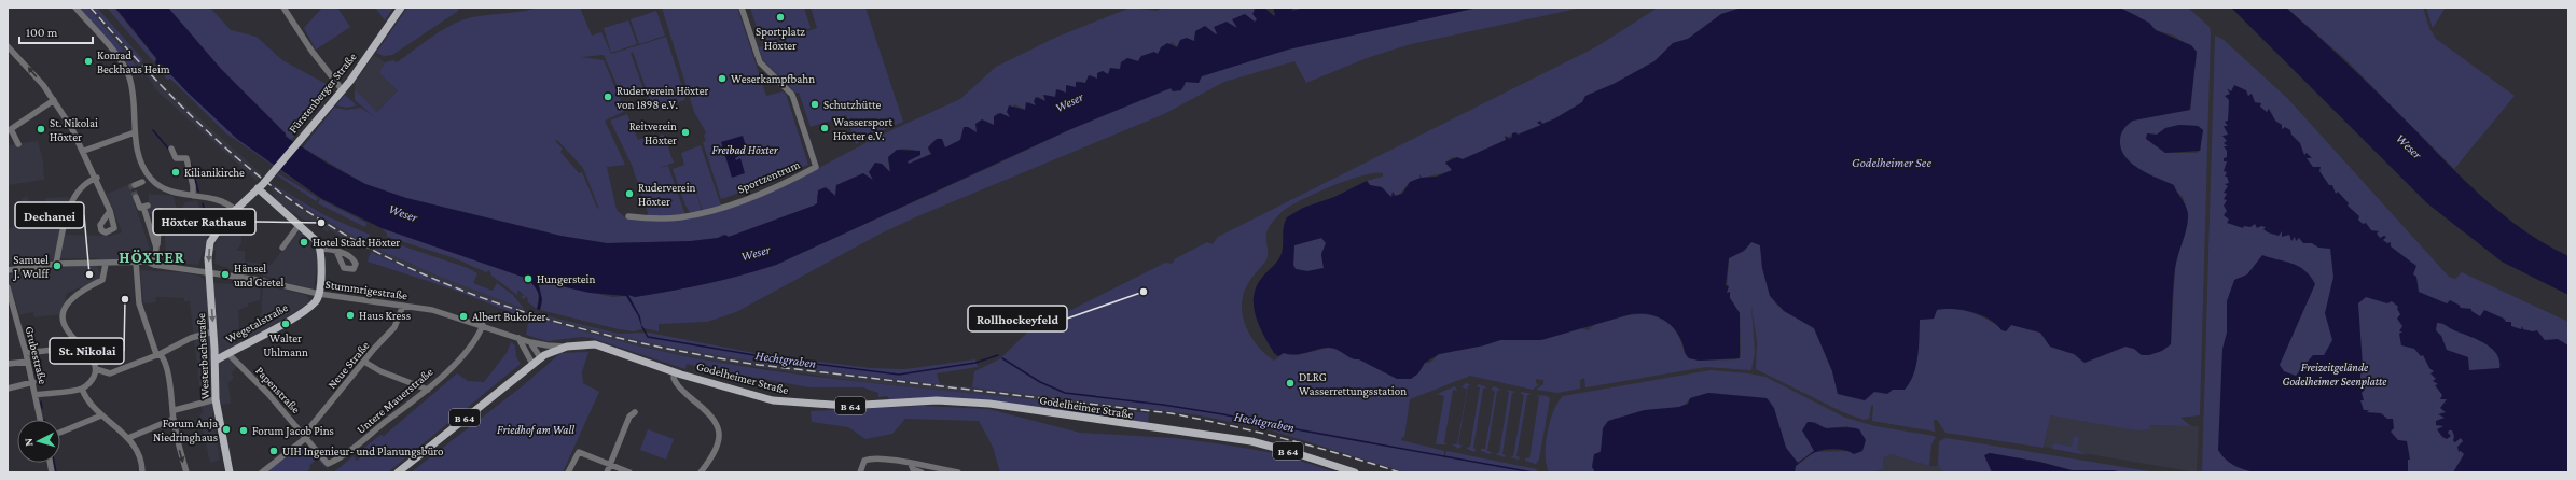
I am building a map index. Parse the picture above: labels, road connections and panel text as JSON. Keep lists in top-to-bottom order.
{
  "streets": {
    "main road": [
      "Fürstenberger Straße",
      "Wegetalstraße",
      "Westerbachstraße",
      "Godelheimer Straße",
      "B 64"
    ],
    "street": [
      "Sportzentrum",
      "Stummrigestraße",
      "Grubestraße",
      "Neue Straße",
      "Papenstraße",
      "Untere Mauerstraße"
    ]
  },
  "crossings": [
    ["Fürstenberger Straße", "Westerbachstraße"],
    ["Stummrigestraße", "Wegetalstraße"],
    ["Stummrigestraße", "Westerbachstraße"],
    ["Stummrigestraße", "Neue Straße"],
    ["Stummrigestraße", "Godelheimer Straße"],
    ["Stummrigestraße", "Untere Mauerstraße"],
    ["Wegetalstraße", "Westerbachstraße"],
    ["Wegetalstraße", "Papenstraße"],
    ["Neue Straße", "Papenstraße"],
    ["Papenstraße", "Untere Mauerstraße"]
  ],
  "one_way": ["Westerbachstraße"],
  "districts": ["HÖXTER"],
  "water": ["Weser", "Godelheimer See", "Hechtgraben"],
  "parks": ["Freibad Höxter", "Freizeitgelände Godelheimer Seenplatte", "Friedhof am Wall"],
  "places": [
    "Sportplatz Höxter",
    "Konrad Beckhaus Heim",
    "Weserkampfbahn",
    "Ruderverein Höxter von 1898 e.V.",
    "Schutzhütte",
    "Wassersport Höxter e.V.",
    "St. Nikolai Höxter",
    "Reitverein Höxter",
    "Kilianikirche",
    "Ruderverein Höxter",
    "Höxter Rathaus",
    "Hotel Stadt Höxter",
    "Samuel J. Wolff",
    "Dechanei",
    "Hänsel und Gretel",
    "Hungerstein",
    "Rollhockeyfeld",
    "St. Nikolai",
    "Haus Kress",
    "Albert Bukofzer",
    "Walter Uhlmann",
    "DLRG Wasserrettungsstation",
    "Forum Anja Niedringhaus",
    "Forum Jacob Pins",
    "UIH Ingenieur- und Planungsbüro"
  ],
  "scale_bar": "100 m",
  "north": "left"
}
